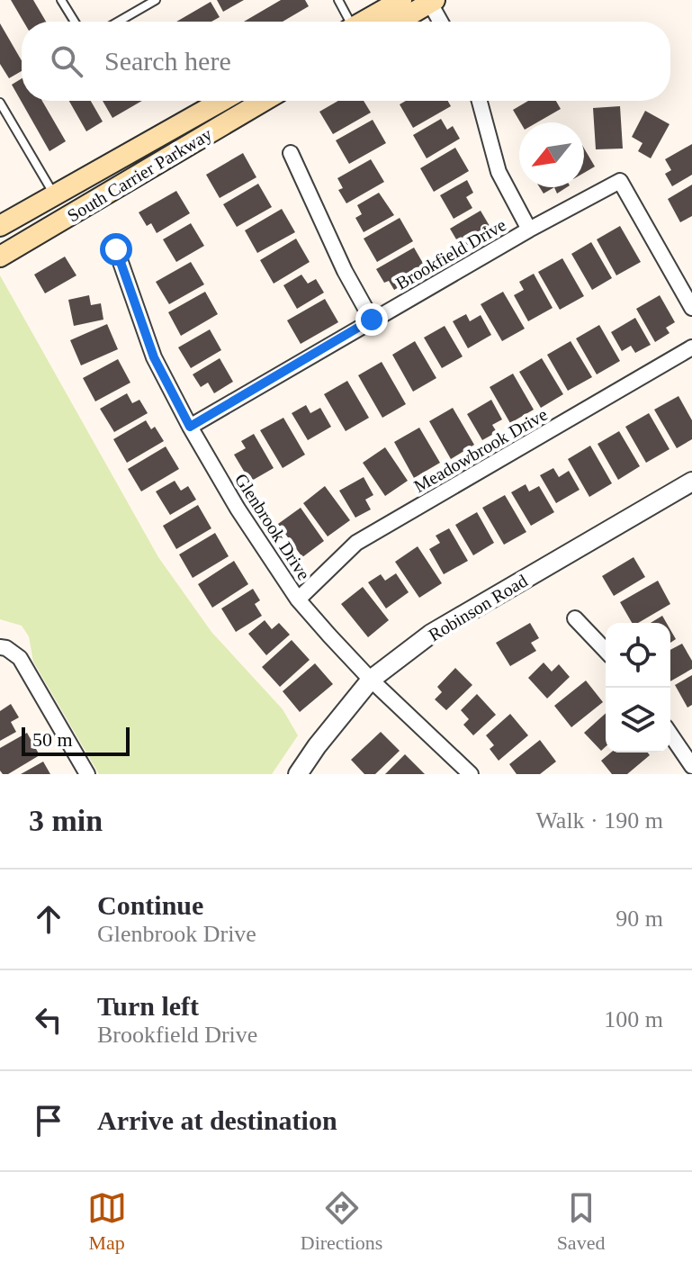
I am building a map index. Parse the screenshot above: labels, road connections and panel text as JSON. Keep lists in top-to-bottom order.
{
  "streets": {
    "main road": ["South Carrier Parkway"],
    "street": [
      "Brookfield Drive",
      "Meadowbrook Drive",
      "Glenbrook Drive",
      "Robinson Road"
    ]
  },
  "crossings": [
    ["Brookfield Drive", "Glenbrook Drive"],
    ["Meadowbrook Drive", "Glenbrook Drive"],
    ["Glenbrook Drive", "Robinson Road"]
  ],
  "scale_bar": "50 m",
  "north": "bottom left",
  "page": {
    "search": "Search here",
    "scale": "50 m",
    "heading": ["3 min", "Walk · 190 m"],
    "list": [
      ["Continue", "Glenbrook Drive", "90 m"],
      ["Turn left", "Brookfield Drive", "100 m"],
      "Arrive at destination"
    ],
    "nav": ["Map", "Directions", "Saved"]
  }
}
